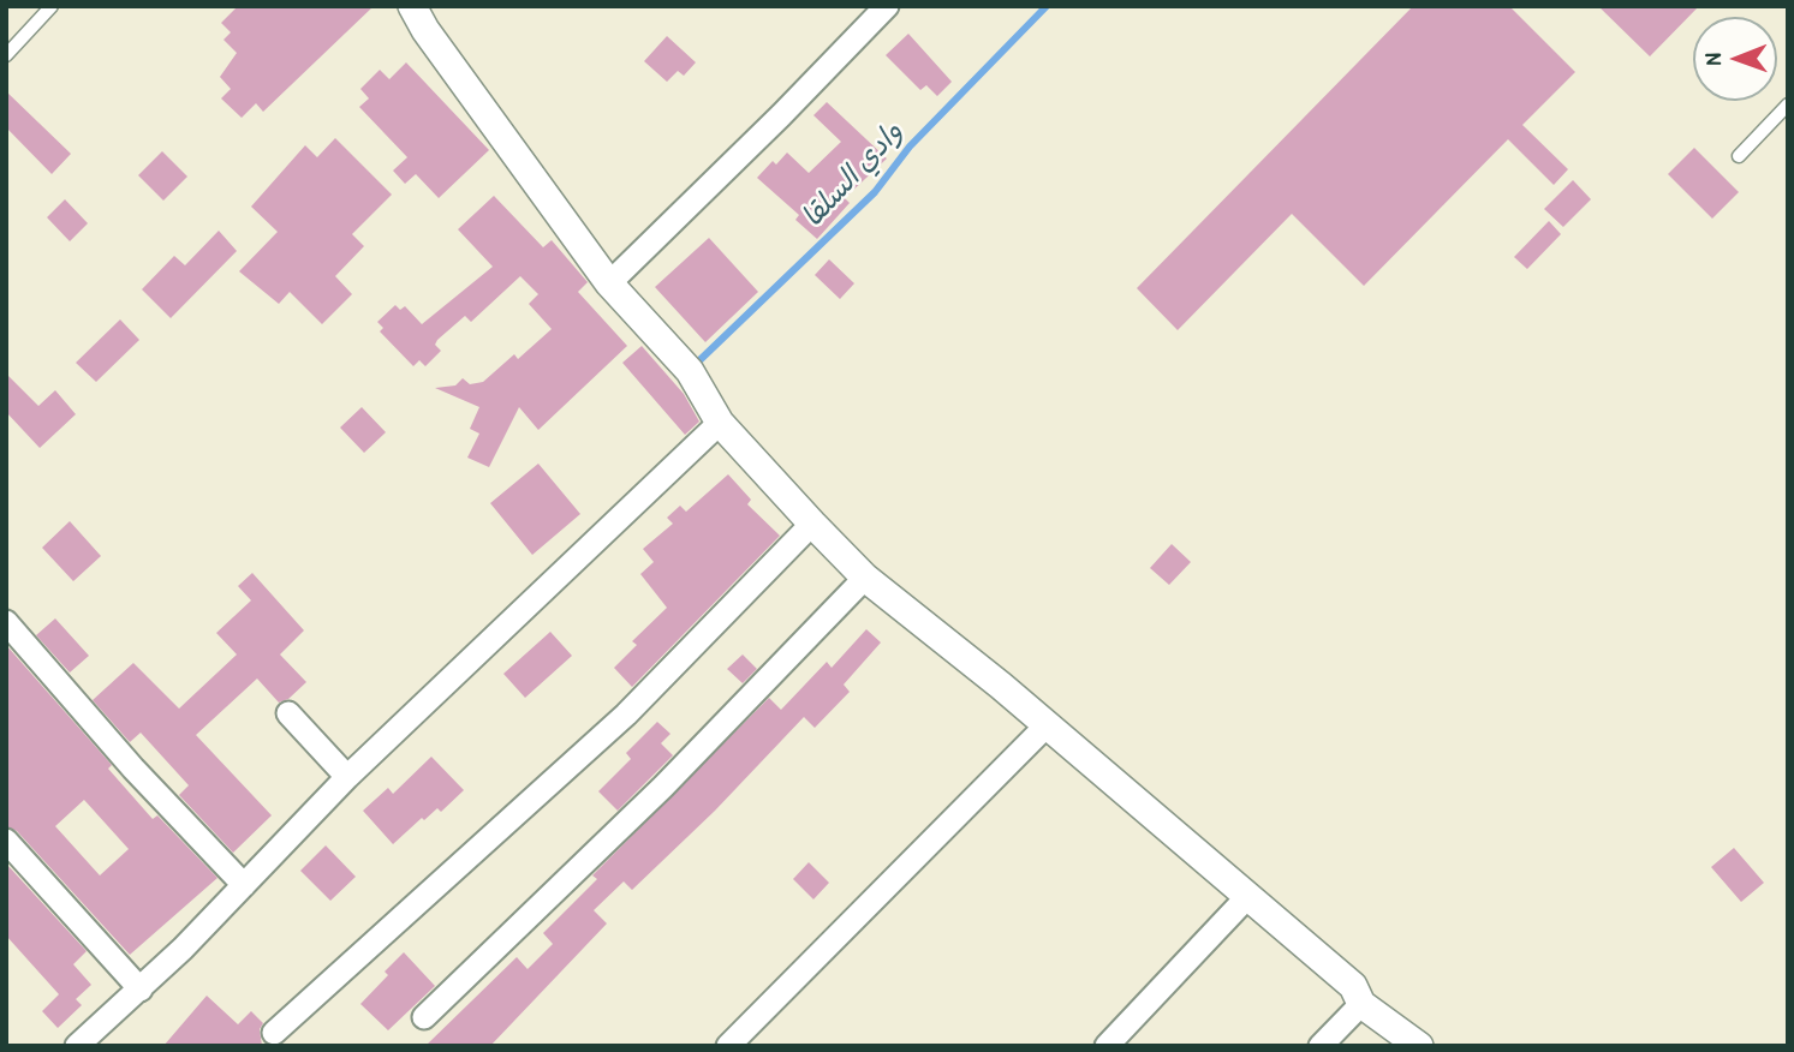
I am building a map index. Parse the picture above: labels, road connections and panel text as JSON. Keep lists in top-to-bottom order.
{
  "water": ["وادي السلقا"],
  "north": "left"
}
